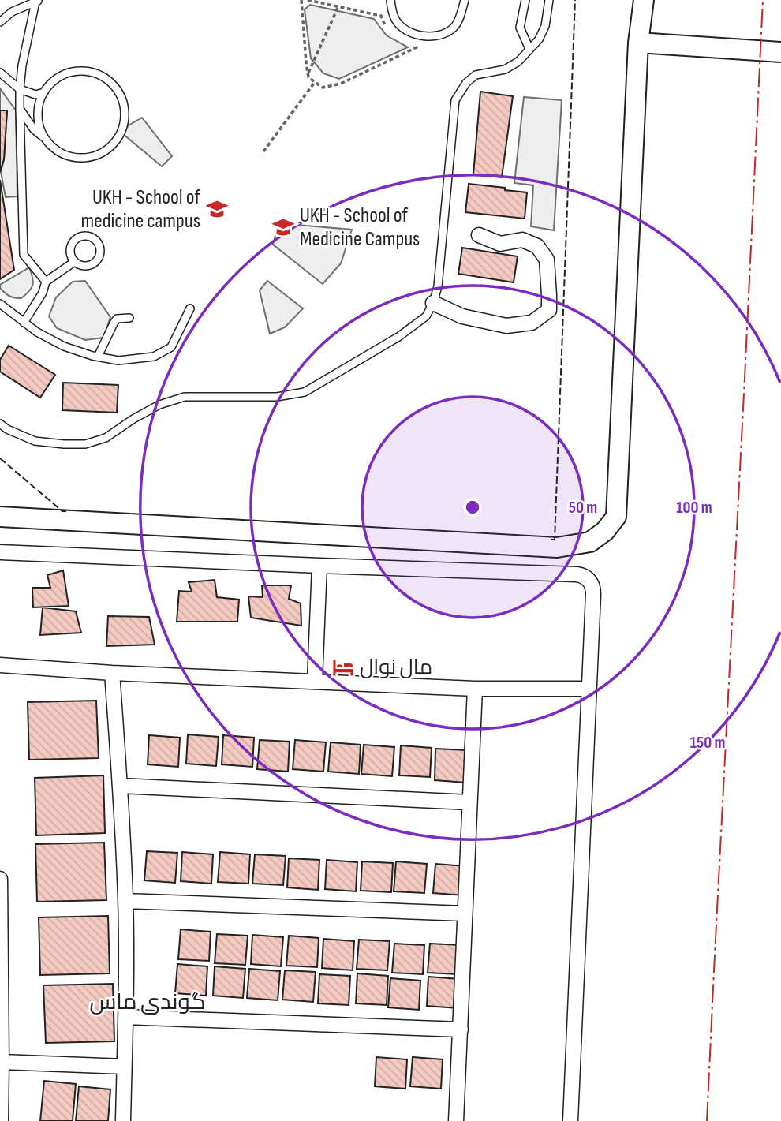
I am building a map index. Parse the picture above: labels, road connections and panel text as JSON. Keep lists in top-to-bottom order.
{
  "districts": ["گوندی ماس"],
  "places": {
    "school or university": ["UKH - School of medicine campus", "UKH - School of Medicine Campus"],
    "hotel": ["مال نوال"]
  },
  "rings": ["50 m", "100 m", "150 m"]
}
